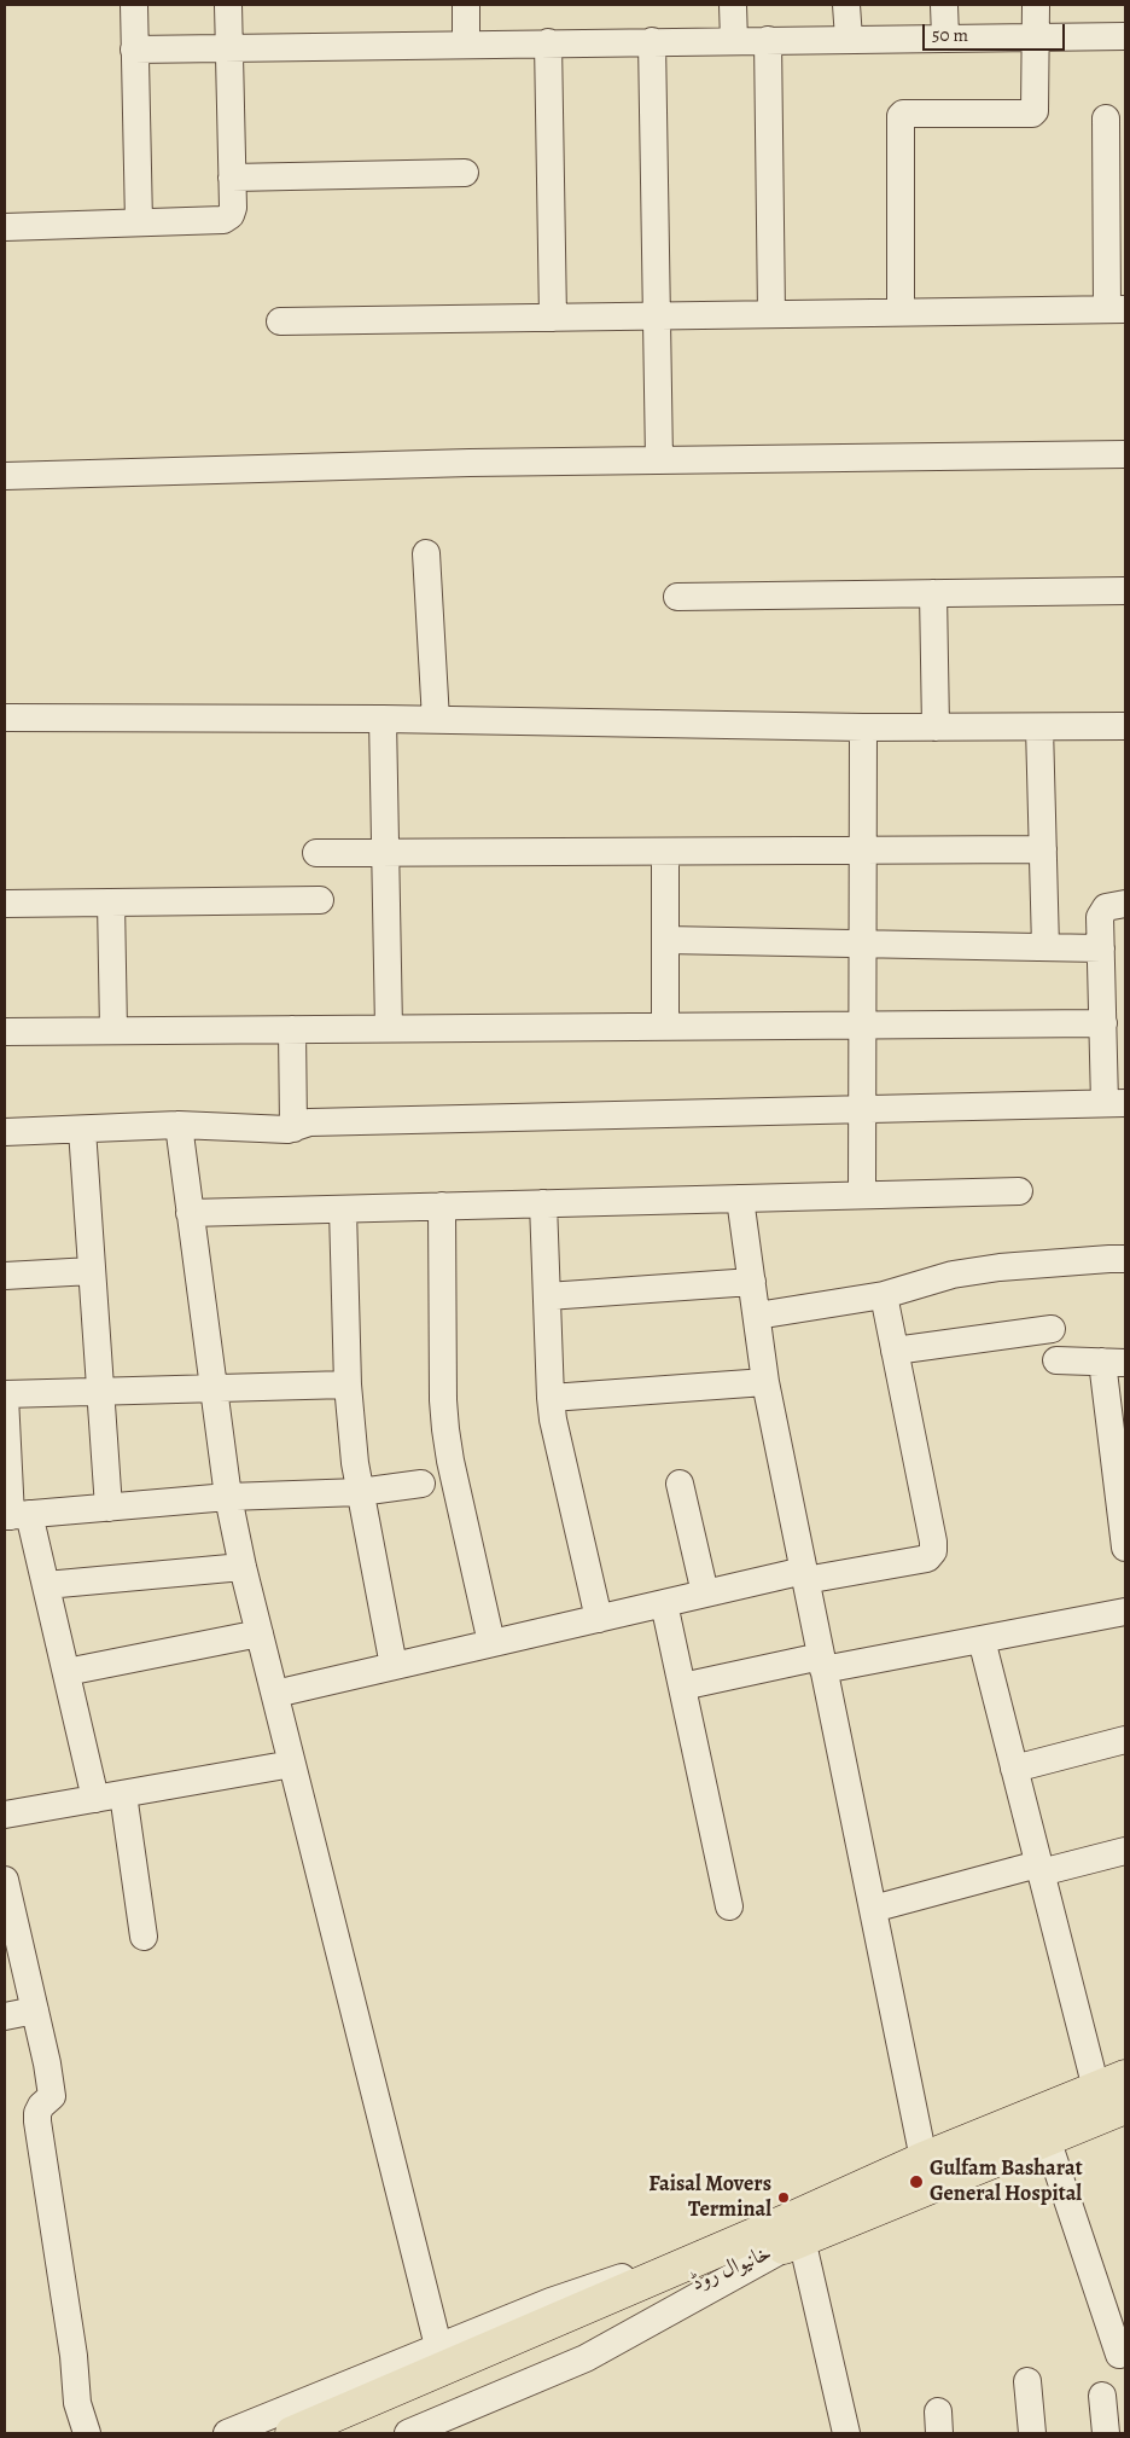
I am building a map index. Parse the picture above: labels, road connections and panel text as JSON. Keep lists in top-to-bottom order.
{
  "streets": {
    "main road": ["خانیوال روڈ"]
  },
  "places": ["Gulfam Basharat General Hospital", "Faisal Movers Terminal"],
  "scale_bar": "50 m"
}
